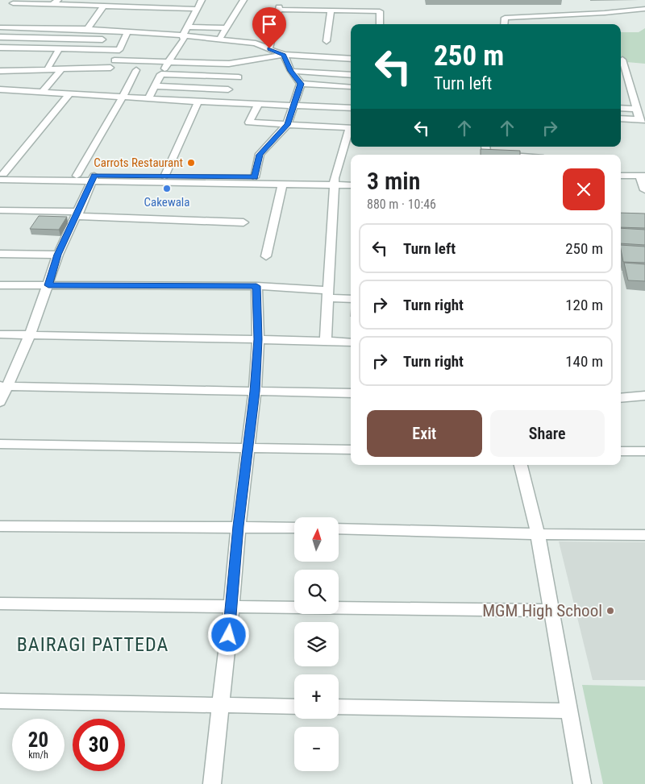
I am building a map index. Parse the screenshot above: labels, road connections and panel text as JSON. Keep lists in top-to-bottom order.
{
  "districts": ["BAIRAGI PATTEDA"],
  "places": ["Carrots Restaurant", "Cakewala", "MGM High School"],
  "north": "top",
  "page": {
    "turn": ["250 m", "Turn left"],
    "heading": ["3 min", "880 m · 10:46"],
    "list": [
      {
        "name": "Turn left",
        "value": "250 m"
      },
      {
        "name": "Turn right",
        "value": "120 m"
      },
      {
        "name": "Turn right",
        "value": "140 m"
      }
    ],
    "buttons": ["Exit", "Share"],
    "map_buttons": ["+", "−"],
    "speed": "20 km/h",
    "limit": "30"
  }
}
